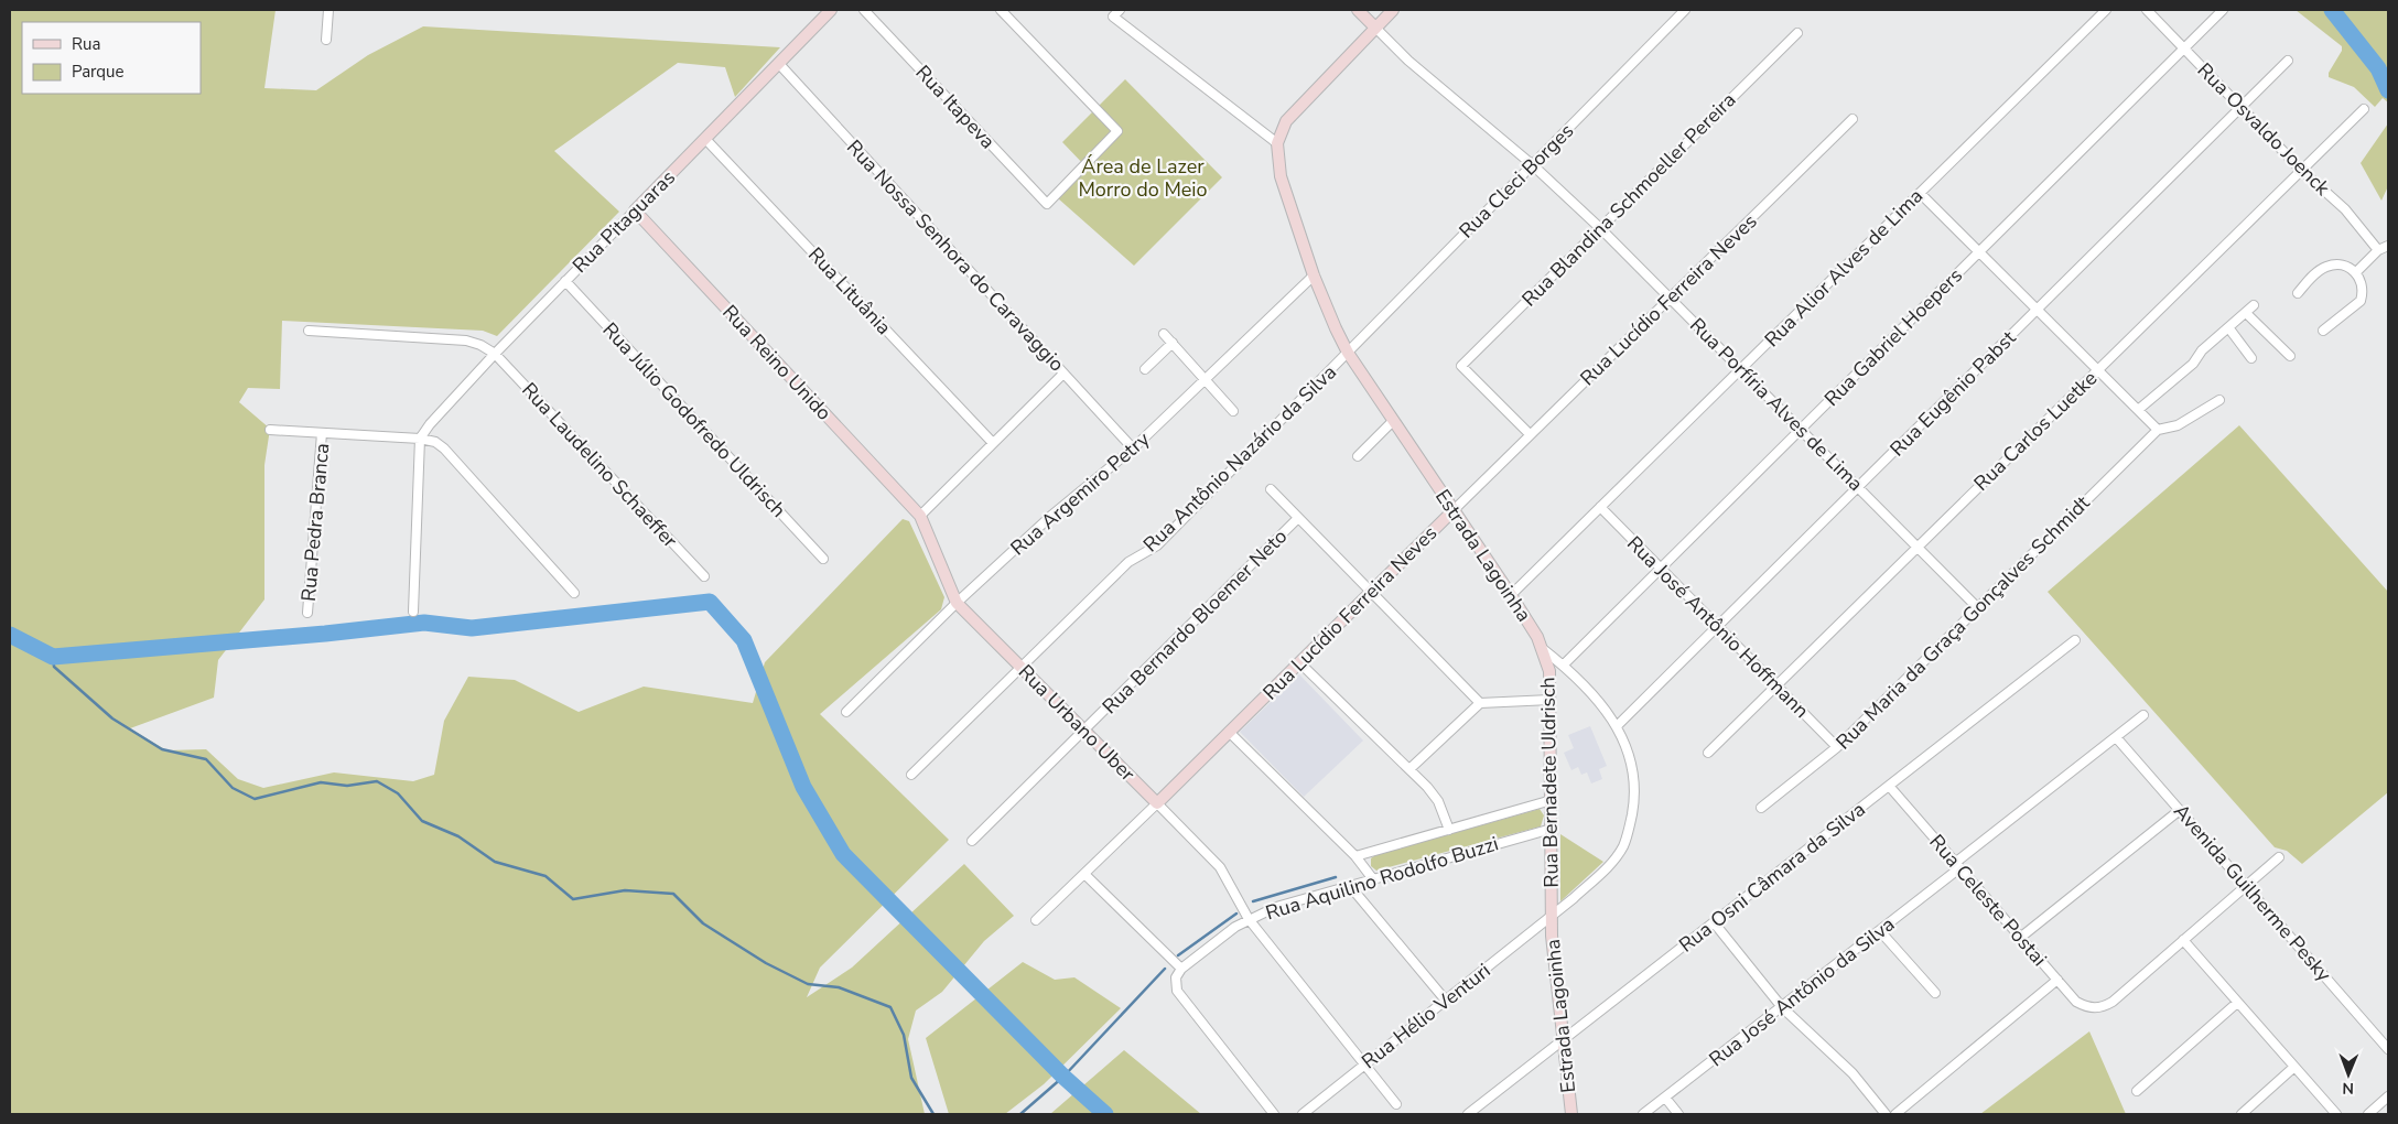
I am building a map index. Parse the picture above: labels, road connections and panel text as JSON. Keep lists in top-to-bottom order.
{
  "streets": {
    "street": [
      "Rua Itapeva",
      "Rua Osvaldo Joenck",
      "Rua Cleci Borges",
      "Rua Blandina Schmoeller Pereira",
      "Rua Pitaguaras",
      "Rua Nossa Senhora do Caravaggio",
      "Rua Alior Alves de Lima",
      "Rua Lituânia",
      "Rua Lucídio Ferreira Neves",
      "Rua Gabriel Hoepers",
      "Rua Reino Unido",
      "Rua Eugênio Pabst",
      "Rua Porfíria Alves de Lima",
      "Rua Júlio Godofredo Uldrisch",
      "Rua Carlos Luetke",
      "Rua Antônio Nazário da Silva",
      "Rua Laudelino Schaeffer",
      "Rua Argemiro Petry",
      "Rua Pedra Branca",
      "Estrada Lagoinha",
      "Rua Bernardo Bloemer Neto",
      "Rua Maria da Graça Gonçalves Schmidt",
      "Rua José Antônio Hoffmann",
      "Rua Urbano Uber",
      "Rua Bernadete Uldrisch",
      "Rua Osni Câmara da Silva",
      "Rua Aquilino Rodolfo Buzzi",
      "Avenida Guilherme Pesky",
      "Rua Celeste Postai",
      "Rua José Antônio da Silva",
      "Rua Hélio Venturi"
    ]
  },
  "crossings": [
    ["Rua Osvaldo Joenck", "Rua Gabriel Hoepers"],
    ["Rua Osvaldo Joenck", "Rua Eugênio Pabst"],
    ["Rua Osvaldo Joenck", "Rua Carlos Luetke"],
    ["Rua Cleci Borges", "Rua Porfíria Alves de Lima"],
    ["Rua Cleci Borges", "Rua Antônio Nazário da Silva"],
    ["Rua Cleci Borges", "Estrada Lagoinha"],
    ["Rua Blandina Schmoeller Pereira", "Rua Lucídio Ferreira Neves"],
    ["Rua Blandina Schmoeller Pereira", "Rua Porfíria Alves de Lima"],
    ["Rua Pitaguaras", "Rua Nossa Senhora do Caravaggio"],
    ["Rua Pitaguaras", "Rua Lituânia"],
    ["Rua Pitaguaras", "Rua Reino Unido"],
    ["Rua Pitaguaras", "Rua Júlio Godofredo Uldrisch"],
    ["Rua Pitaguaras", "Rua Laudelino Schaeffer"],
    ["Rua Nossa Senhora do Caravaggio", "Rua Argemiro Petry"],
    ["Rua Alior Alves de Lima", "Rua Porfíria Alves de Lima"],
    ["Rua Alior Alves de Lima", "Estrada Lagoinha"],
    ["Rua Alior Alves de Lima", "Rua José Antônio Hoffmann"],
    ["Rua Lucídio Ferreira Neves", "Rua Porfíria Alves de Lima"],
    ["Rua Lucídio Ferreira Neves", "Estrada Lagoinha"],
    ["Rua Lucídio Ferreira Neves", "Rua Urbano Uber"],
    ["Rua Gabriel Hoepers", "Rua Porfíria Alves de Lima"],
    ["Rua Gabriel Hoepers", "Estrada Lagoinha"],
    ["Rua Gabriel Hoepers", "Rua José Antônio Hoffmann"],
    ["Rua Reino Unido", "Rua Urbano Uber"],
    ["Rua Eugênio Pabst", "Rua Porfíria Alves de Lima"],
    ["Rua Eugênio Pabst", "Estrada Lagoinha"],
    ["Rua Eugênio Pabst", "Rua José Antônio Hoffmann"],
    ["Rua Porfíria Alves de Lima", "Rua Carlos Luetke"],
    ["Rua Porfíria Alves de Lima", "Rua Maria da Graça Gonçalves Schmidt"],
    ["Rua Carlos Luetke", "Rua José Antônio Hoffmann"],
    ["Rua Antônio Nazário da Silva", "Estrada Lagoinha"],
    ["Rua Antônio Nazário da Silva", "Rua Urbano Uber"],
    ["Rua Argemiro Petry", "Estrada Lagoinha"],
    ["Rua Argemiro Petry", "Rua Urbano Uber"],
    ["Estrada Lagoinha", "Rua Bernadete Uldrisch"],
    ["Estrada Lagoinha", "Rua Osni Câmara da Silva"],
    ["Estrada Lagoinha", "Rua Hélio Venturi"],
    ["Rua Bernardo Bloemer Neto", "Rua Urbano Uber"],
    ["Rua Maria da Graça Gonçalves Schmidt", "Rua José Antônio Hoffmann"],
    ["Rua Urbano Uber", "Rua Aquilino Rodolfo Buzzi"],
    ["Rua Urbano Uber", "Rua Hélio Venturi"],
    ["Rua Bernadete Uldrisch", "Rua Aquilino Rodolfo Buzzi"],
    ["Rua Bernadete Uldrisch", "Rua Hélio Venturi"],
    ["Rua Osni Câmara da Silva", "Rua Celeste Postai"],
    ["Avenida Guilherme Pesky", "Rua José Antônio da Silva"],
    ["Rua Celeste Postai", "Rua José Antônio da Silva"]
  ],
  "parks": ["Área de Lazer Morro do Meio"],
  "legend": ["Rua", "Parque"],
  "north": "bottom"
}
